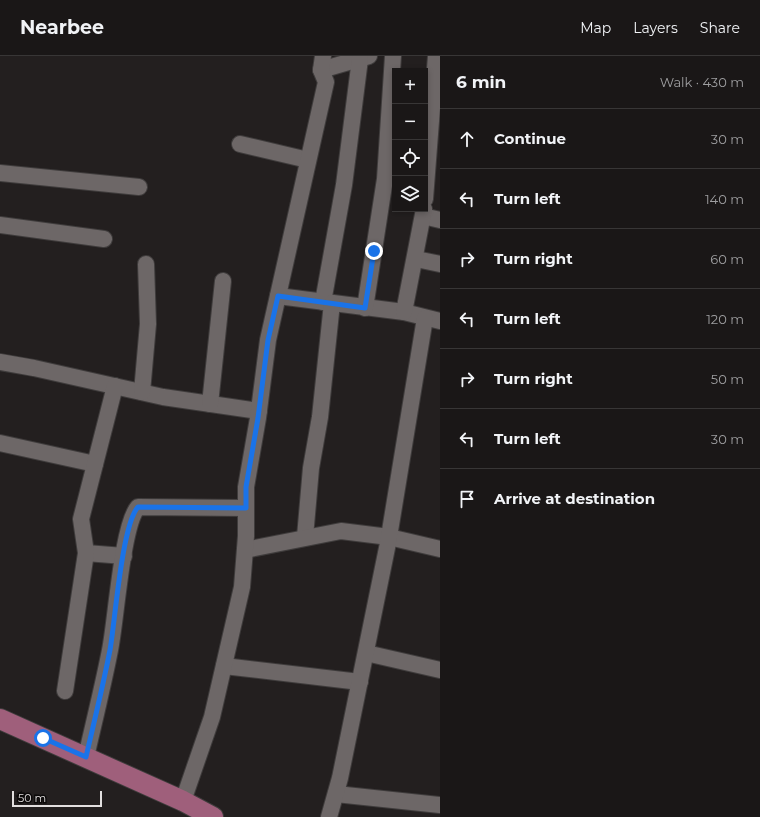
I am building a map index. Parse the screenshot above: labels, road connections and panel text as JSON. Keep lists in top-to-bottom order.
{
  "scale_bar": "50 m",
  "page": {
    "header": "Nearbee",
    "nav": ["Map", "Layers", "Share"],
    "heading": ["6 min", "Walk · 430 m"],
    "map_buttons": ["+", "−"],
    "list": [
      ["Continue", "30 m"],
      ["Turn left", "140 m"],
      ["Turn right", "60 m"],
      ["Turn left", "120 m"],
      ["Turn right", "50 m"],
      ["Turn left", "30 m"],
      "Arrive at destination"
    ],
    "scale": "50 m"
  }
}
